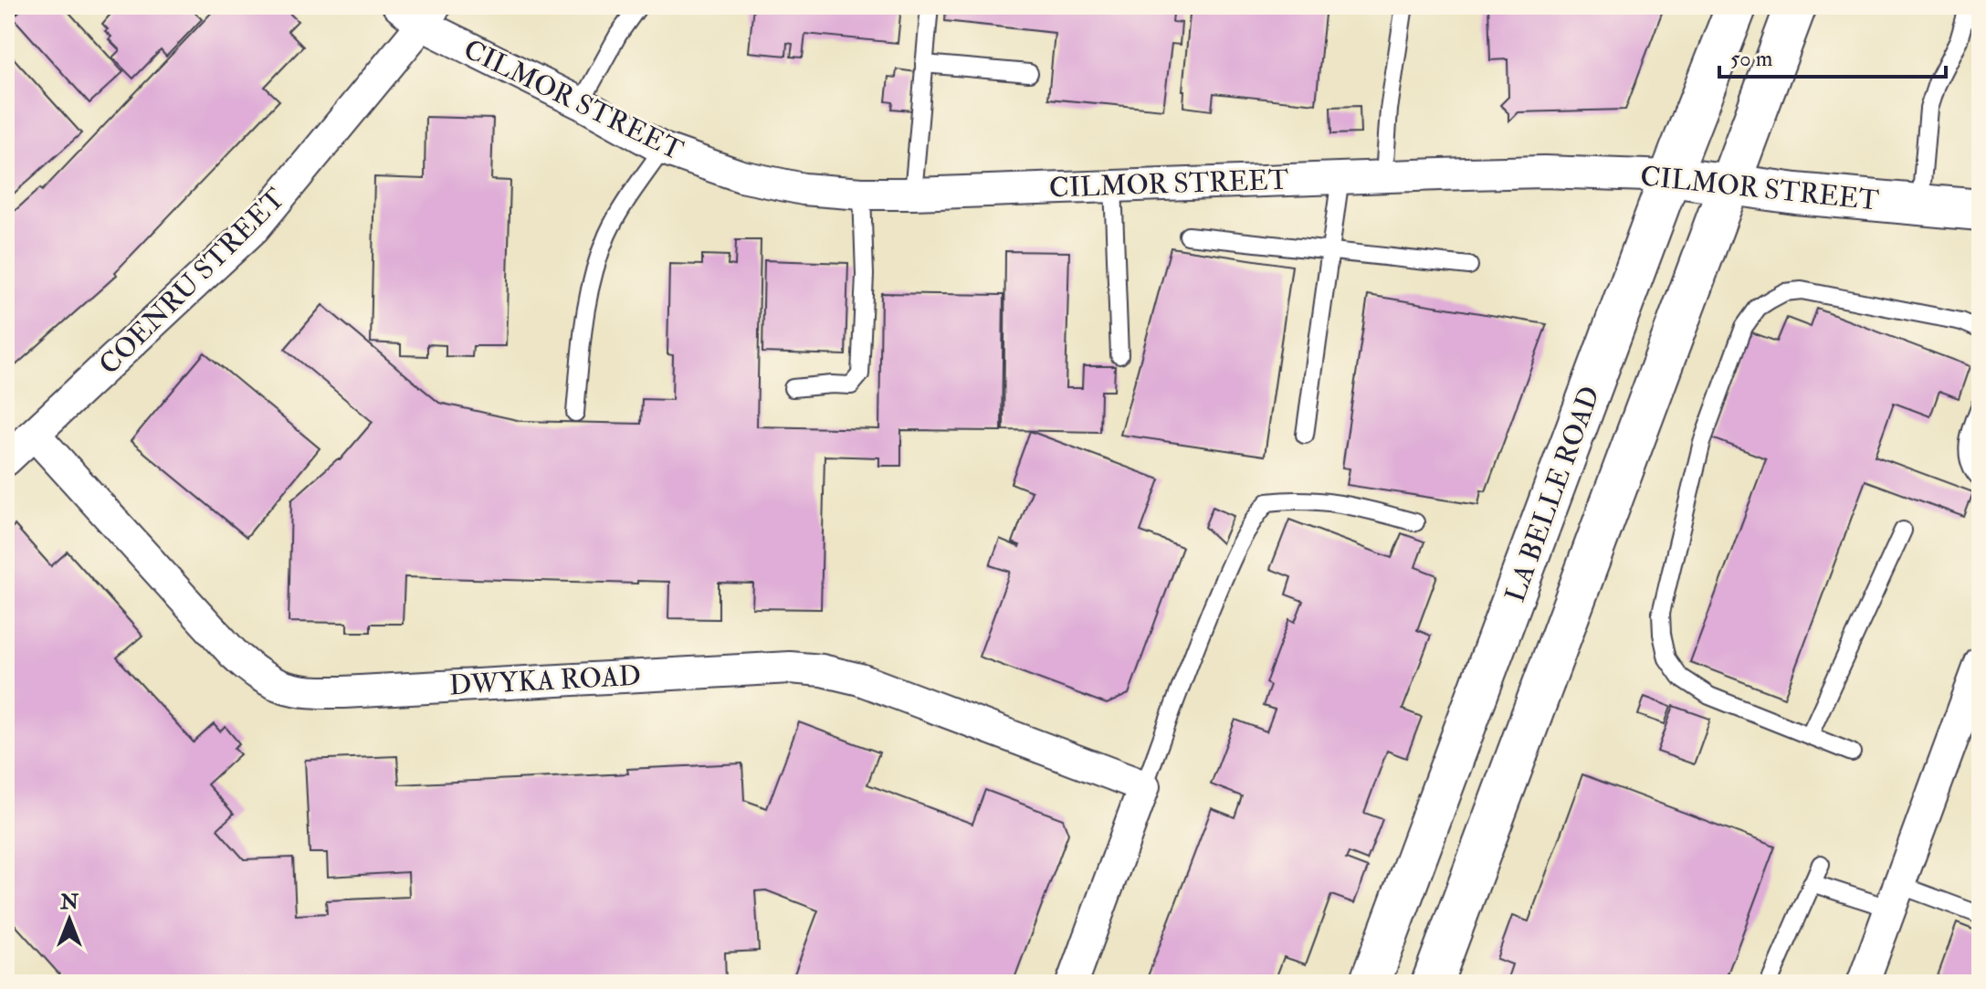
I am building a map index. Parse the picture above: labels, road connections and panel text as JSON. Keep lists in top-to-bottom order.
{
  "streets": {
    "main road": ["CILMOR STREET", "LA BELLE ROAD"],
    "street": ["COENRU STREET", "DWYKA ROAD"]
  },
  "crossings": [
    ["CILMOR STREET", "COENRU STREET"],
    ["CILMOR STREET", "LA BELLE ROAD"],
    ["COENRU STREET", "DWYKA ROAD"]
  ],
  "scale_bar": "50 m",
  "north": "top"
}
